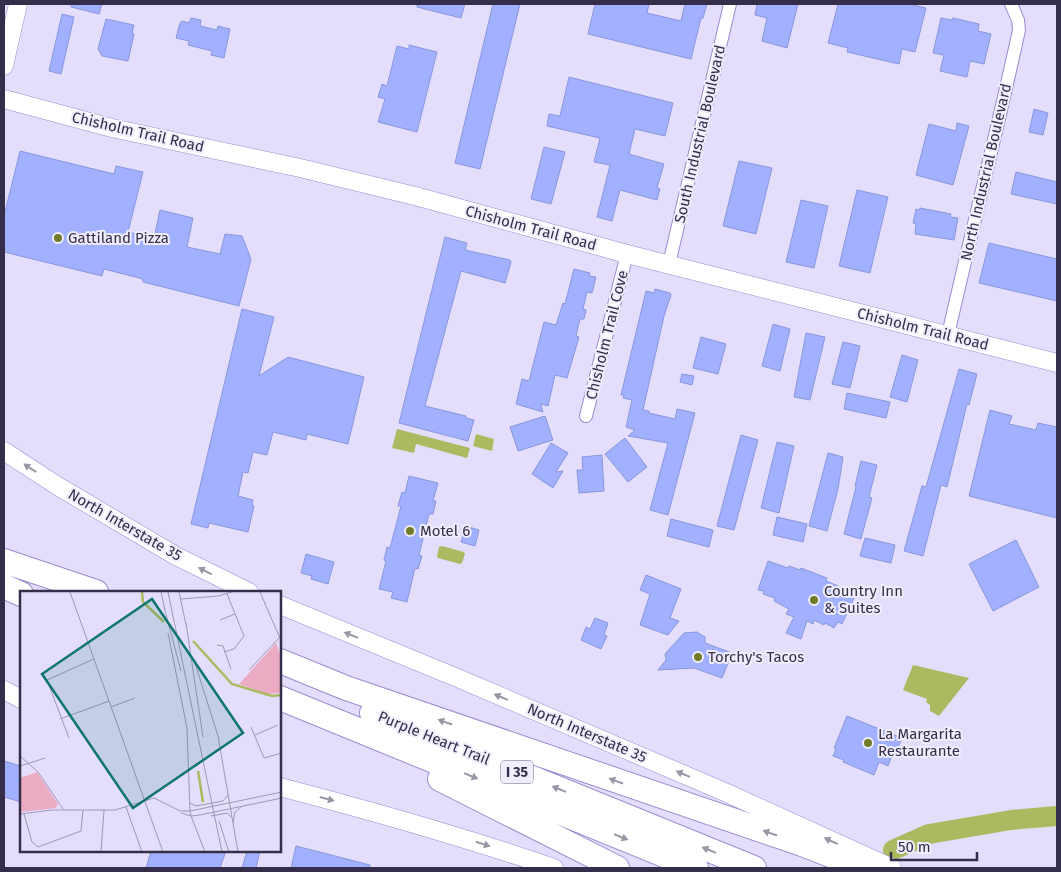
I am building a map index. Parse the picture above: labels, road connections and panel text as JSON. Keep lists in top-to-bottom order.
{
  "streets": {
    "highway": ["Purple Heart Trail", "I 35"],
    "main road": ["Chisholm Trail Road", "North Interstate 35"],
    "street": ["South Industrial Boulevard", "North Industrial Boulevard", "Chisholm Trail Cove"]
  },
  "crossings": [
    ["Chisholm Trail Road", "South Industrial Boulevard"],
    ["Chisholm Trail Road", "North Industrial Boulevard"],
    ["Chisholm Trail Road", "Chisholm Trail Cove"]
  ],
  "one_way": ["North Interstate 35"],
  "places": [
    "Gattiland Pizza",
    "Motel 6",
    "Country Inn & Suites",
    "Torchy's Tacos",
    "La Margarita Restaurante"
  ],
  "scale_bar": "50 m"
}
